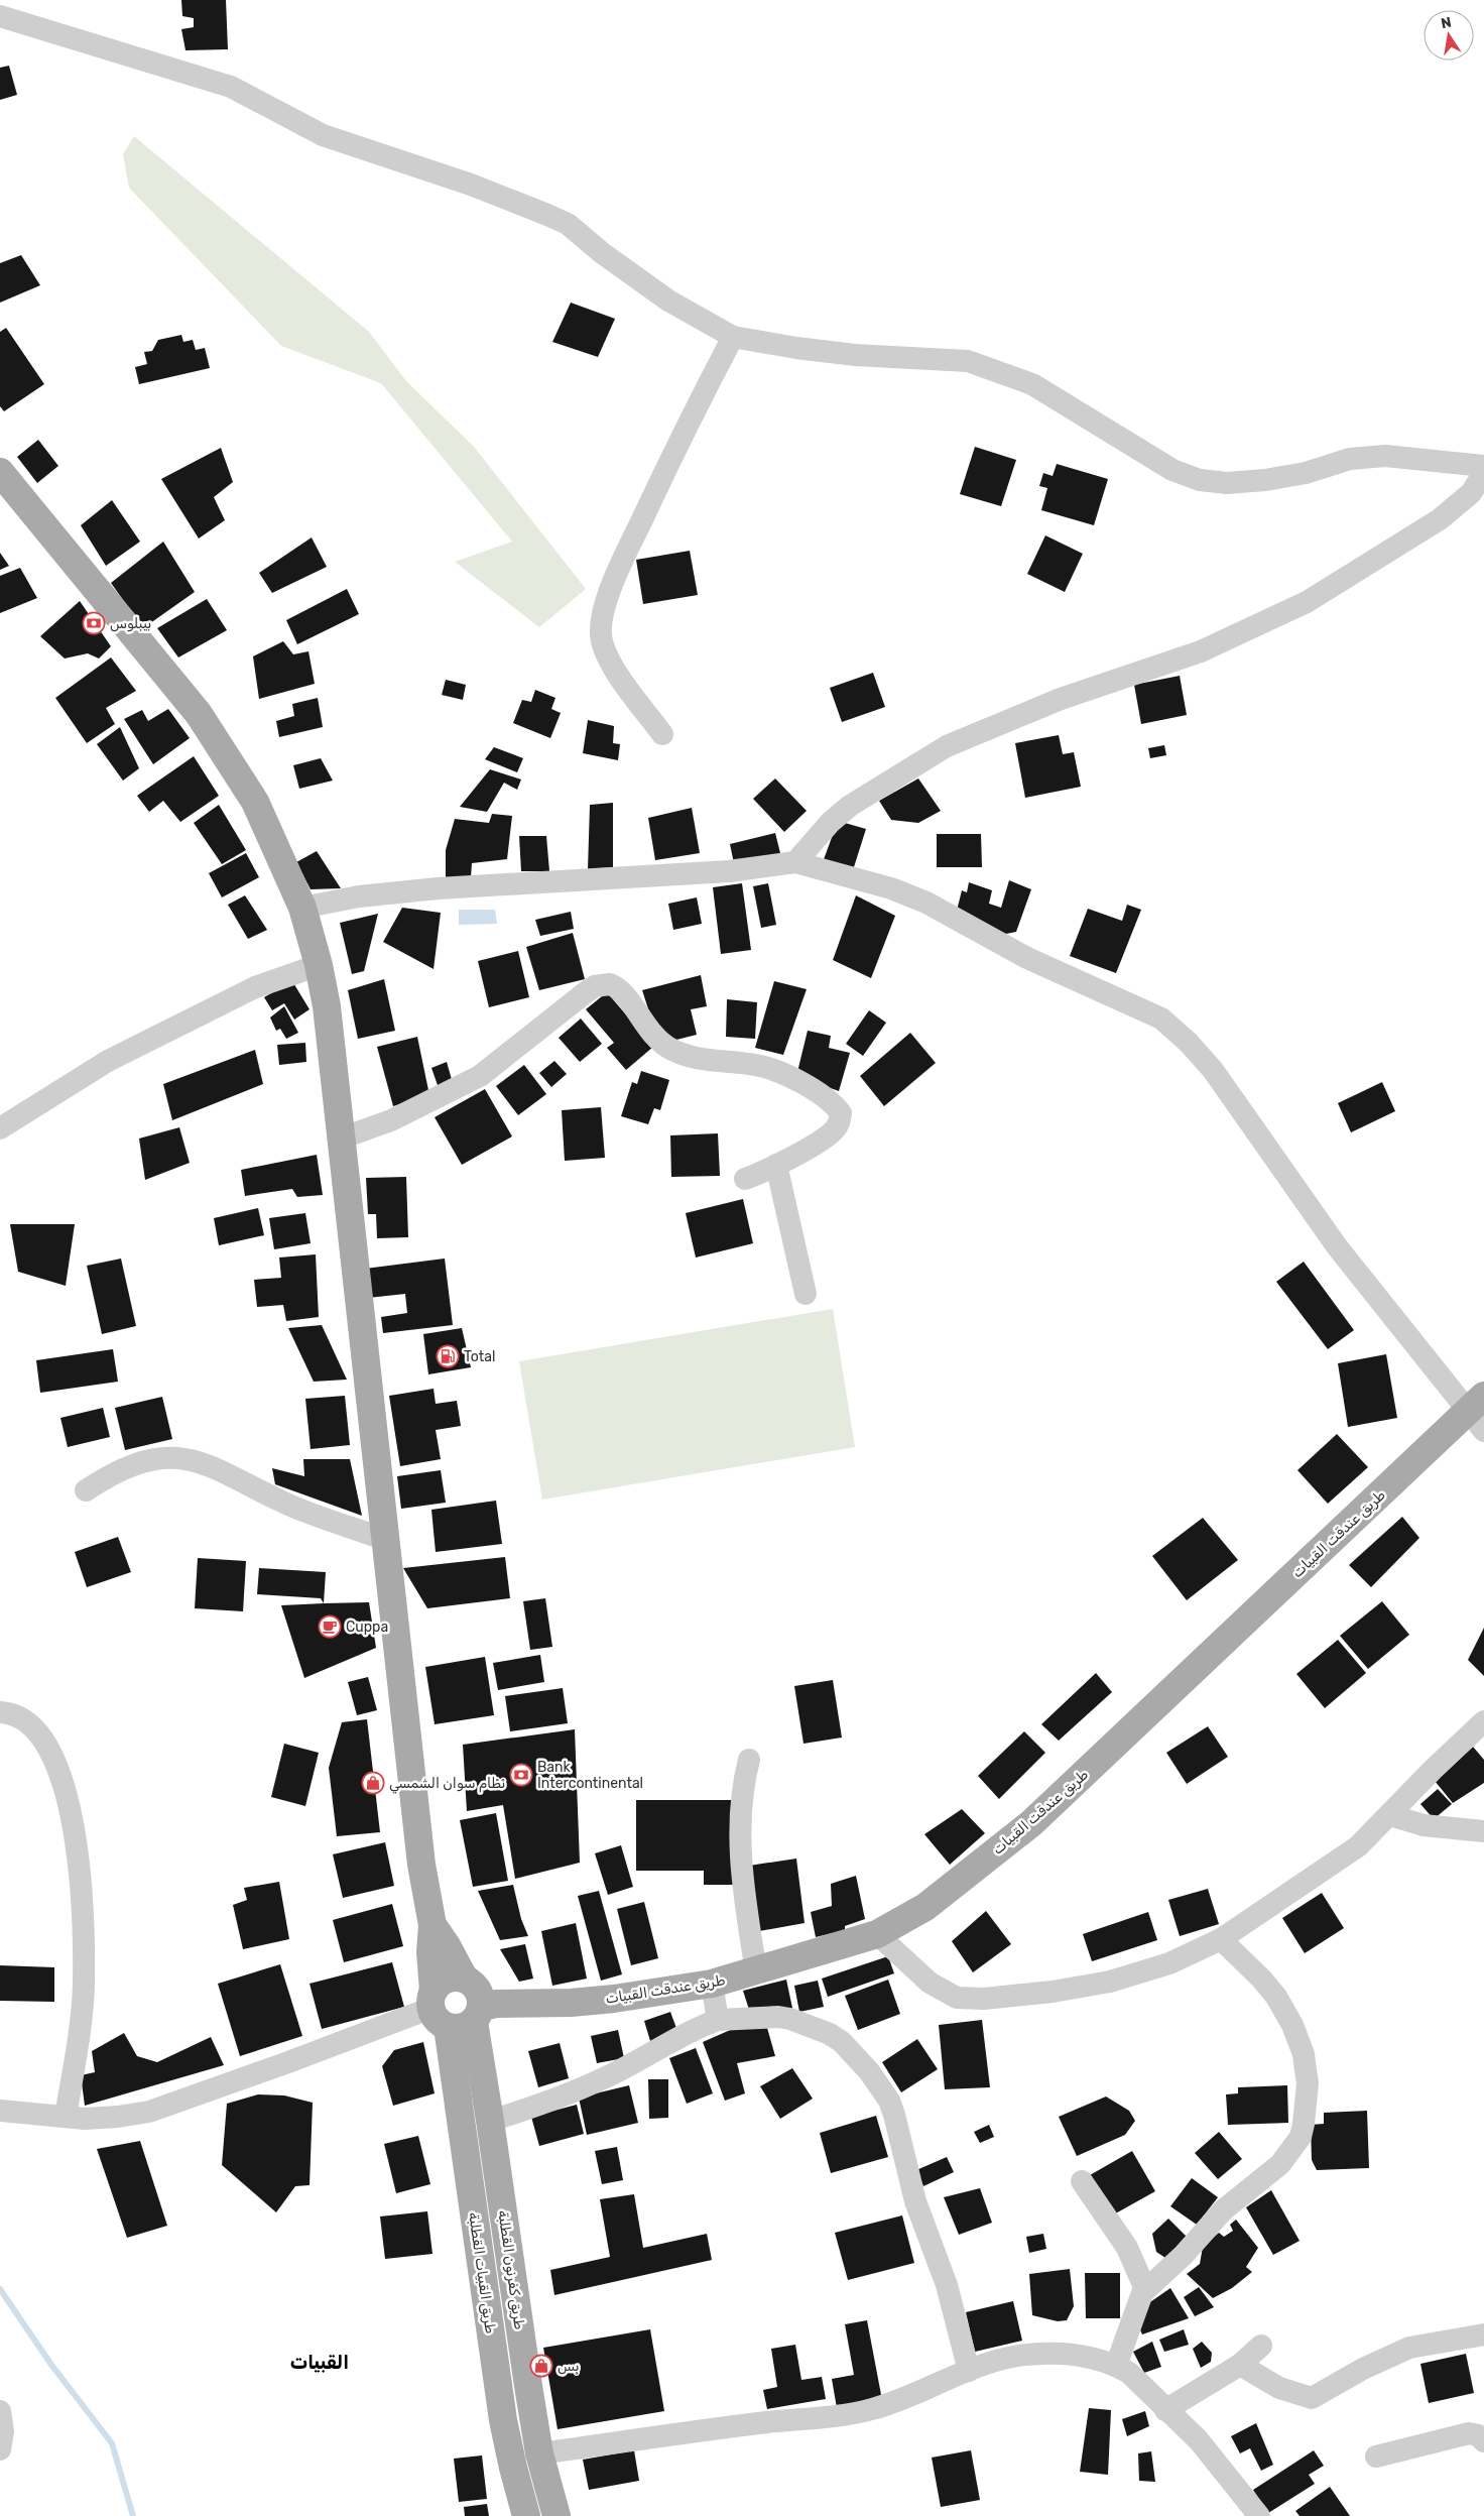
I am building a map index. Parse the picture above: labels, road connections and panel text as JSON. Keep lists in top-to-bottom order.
{
  "streets": {
    "main road": ["طريق عندقت القبيات", "طريق كفرنون القطلبة", "طريق القبيات القطلبة"]
  },
  "crossings": [
    ["طريق عندقت القبيات", "طريق كفرنون القطلبة"],
    ["طريق عندقت القبيات", "طريق القبيات القطلبة"],
    ["طريق كفرنون القطلبة", "طريق القبيات القطلبة"]
  ],
  "districts": ["القبيات"],
  "places": {
    "bank": ["بيبلوس", "Bank Intercontinental"],
    "fuel station": ["Total"],
    "cafe": ["Cuppa"],
    "shop": ["نظام سوان الشمسي", "بس"]
  },
  "north": "top"
}
